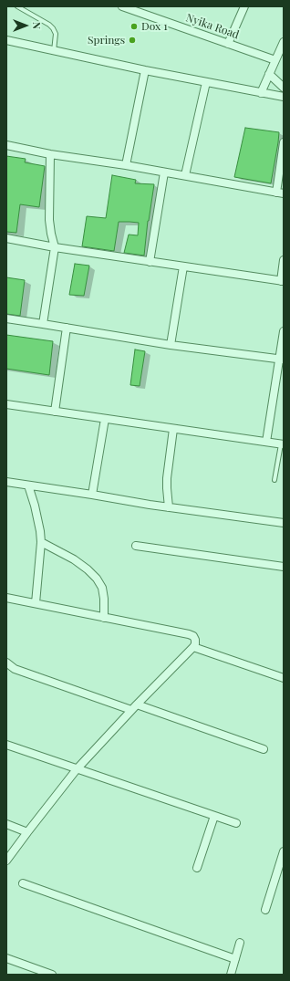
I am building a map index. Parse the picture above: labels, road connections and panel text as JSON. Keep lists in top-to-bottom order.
{
  "streets": {
    "street": ["Nyika Road"]
  },
  "places": ["Dox 1", "Springs"],
  "north": "right"
}
